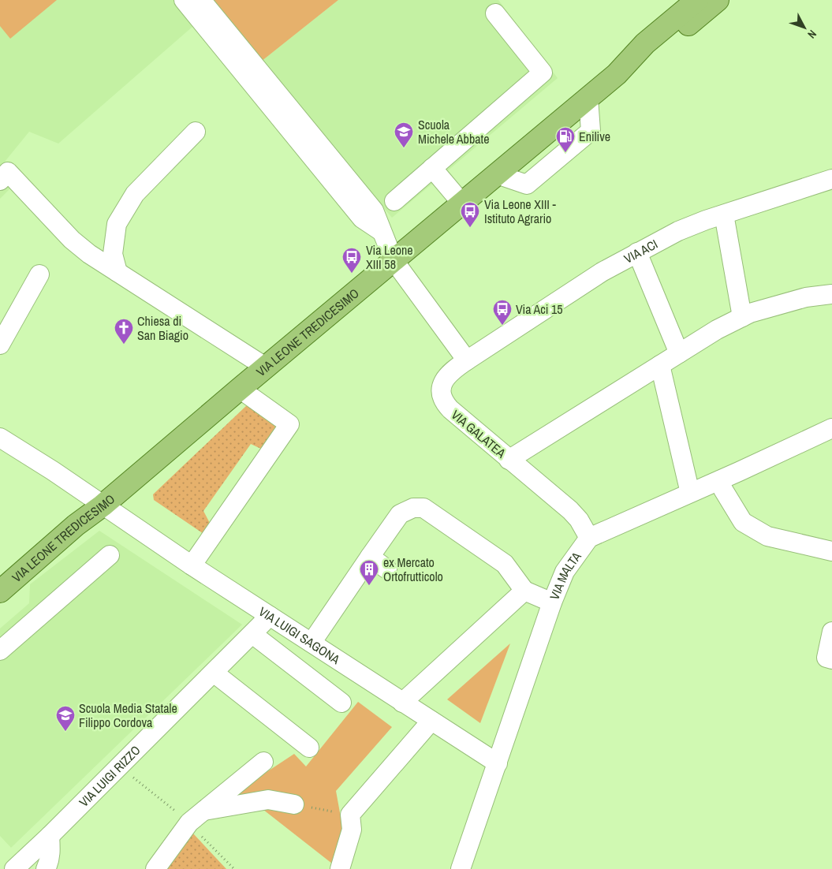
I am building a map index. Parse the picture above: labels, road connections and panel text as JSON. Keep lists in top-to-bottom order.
{
  "streets": {
    "main road": ["VIA LEONE TREDICESIMO"],
    "street": [
      "VIA ACI",
      "VIA GALATEA",
      "VIA MALTA",
      "VIA LUIGI SAGONA",
      "VIA LUIGI RIZZO"
    ]
  },
  "crossings": [
    ["VIA ACI", "VIA GALATEA"],
    ["VIA LEONE TREDICESIMO", "VIA LUIGI SAGONA"],
    ["VIA GALATEA", "VIA MALTA"],
    ["VIA MALTA", "VIA LUIGI SAGONA"],
    ["VIA LUIGI SAGONA", "VIA LUIGI RIZZO"]
  ],
  "places": {
    "school or university": ["Scuola Michele Abbate", "Scuola Media Statale Filippo Cordova"],
    "fuel station": ["Enilive"],
    "bus stop": ["Via Leone XIII - Istituto Agrario", "Via Leone XIII 58", "Via Aci 15"],
    "church": ["Chiesa di San Biagio"],
    "building": ["ex Mercato Ortofrutticolo"]
  },
  "north": "bottom right"
}
